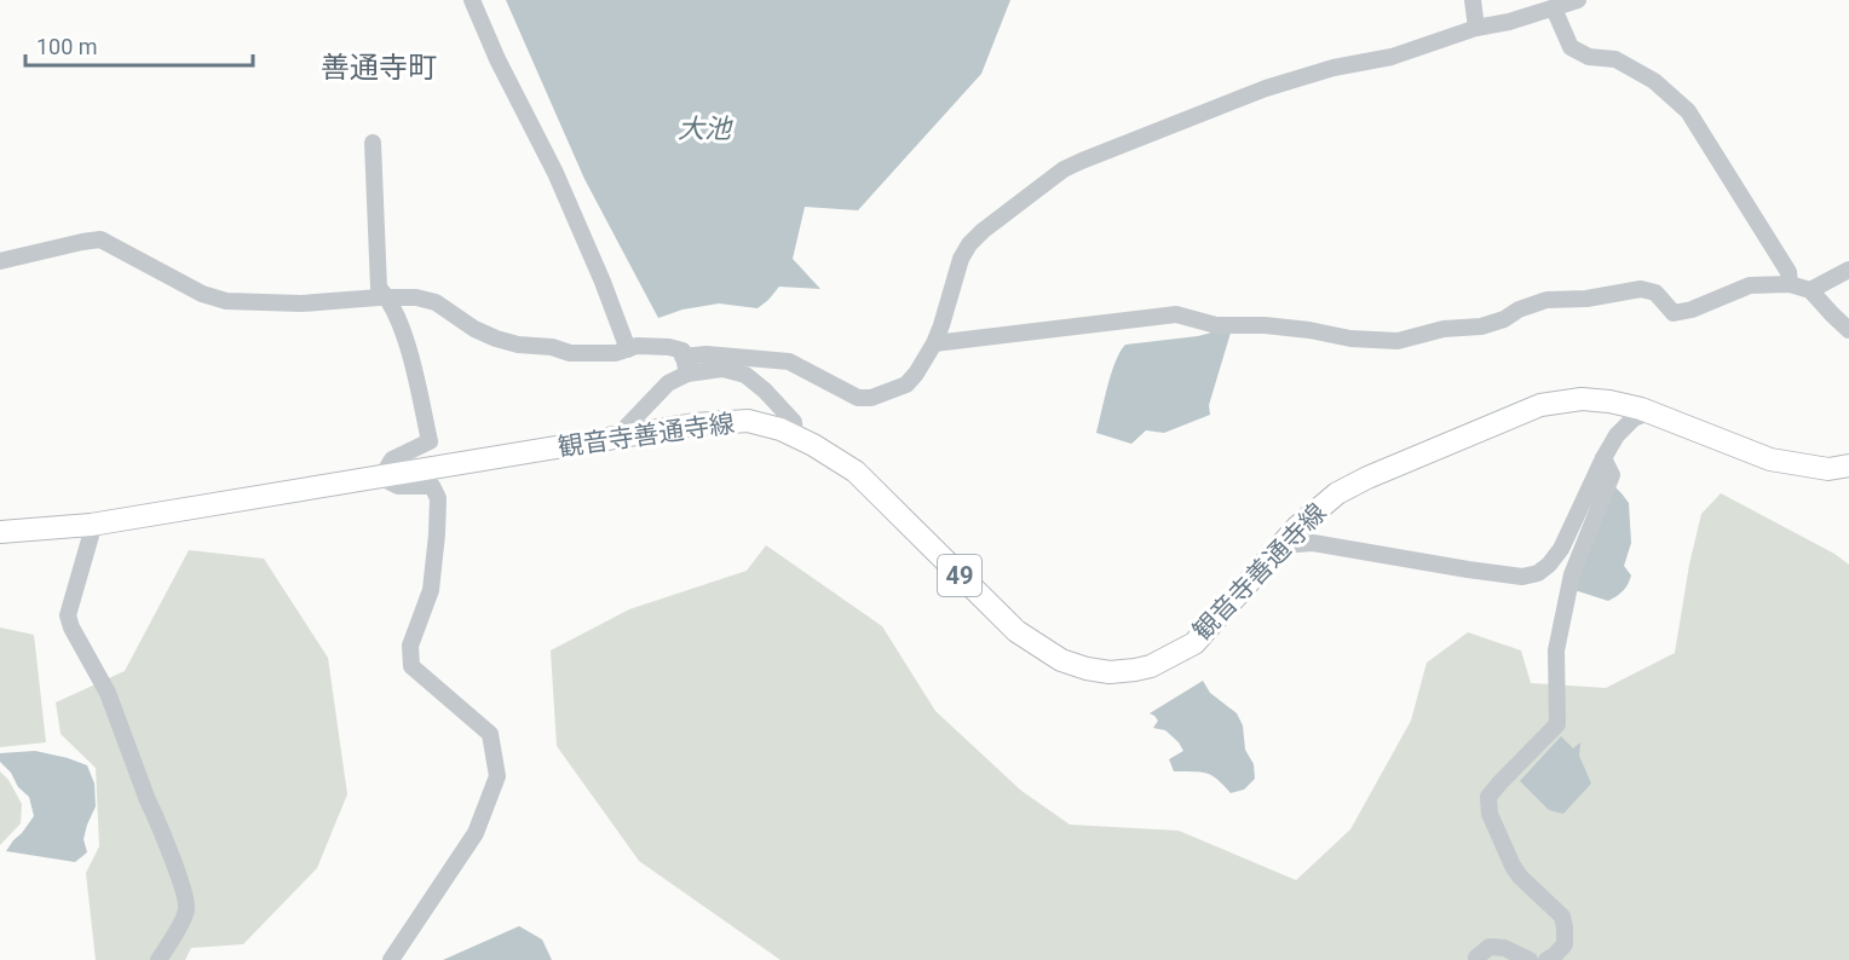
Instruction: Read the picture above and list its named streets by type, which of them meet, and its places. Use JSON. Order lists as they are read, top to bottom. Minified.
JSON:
{"streets":{"main road":["観音寺善通寺線","49"]},"districts":["善通寺町"],"water":["大池"],"scale_bar":"100 m"}
